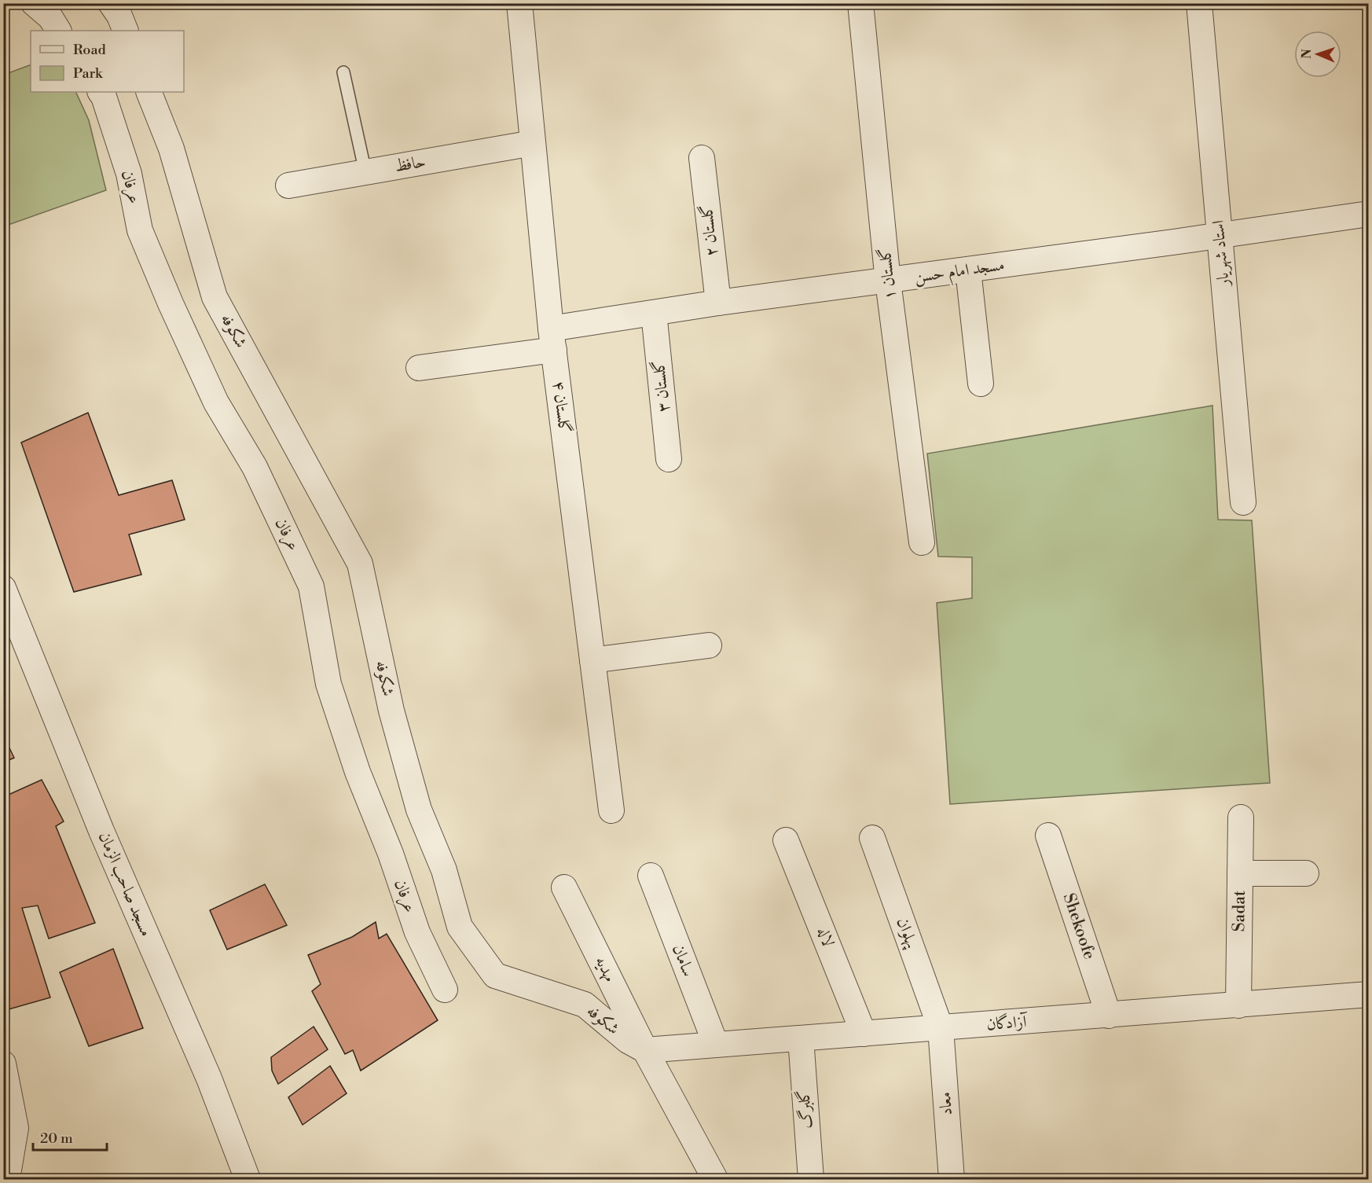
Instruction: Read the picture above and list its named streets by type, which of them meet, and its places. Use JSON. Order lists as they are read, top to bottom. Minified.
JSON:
{"streets":{"street":["حافظ","عرفان","گلستان ۲","استاد شهریار","مسجد امام حسن","گلستان ۱","شکوفه","گلستان ۳","گلستان ۴","مسجد صاحب الزمان","Sadat","Shekoofe","پهلوان","لاله","سامان","مهدیه","آزادگان","معاد","گلبرگ"]},"crossings":[["حافظ","گلستان ۴"],["گلستان ۲","مسجد امام حسن"],["استاد شهریار","مسجد امام حسن"],["مسجد امام حسن","گلستان ۱"],["مسجد امام حسن","گلستان ۳"],["مسجد امام حسن","گلستان ۴"],["شکوفه","مهدیه"],["شکوفه","آزادگان"],["Sadat","آزادگان"],["Shekoofe","آزادگان"],["پهلوان","آزادگان"],["پهلوان","معاد"],["لاله","آزادگان"],["سامان","آزادگان"],["مهدیه","آزادگان"],["آزادگان","معاد"],["آزادگان","گلبرگ"]],"legend":["Road","Park"],"scale_bar":"20 m","north":"left"}
